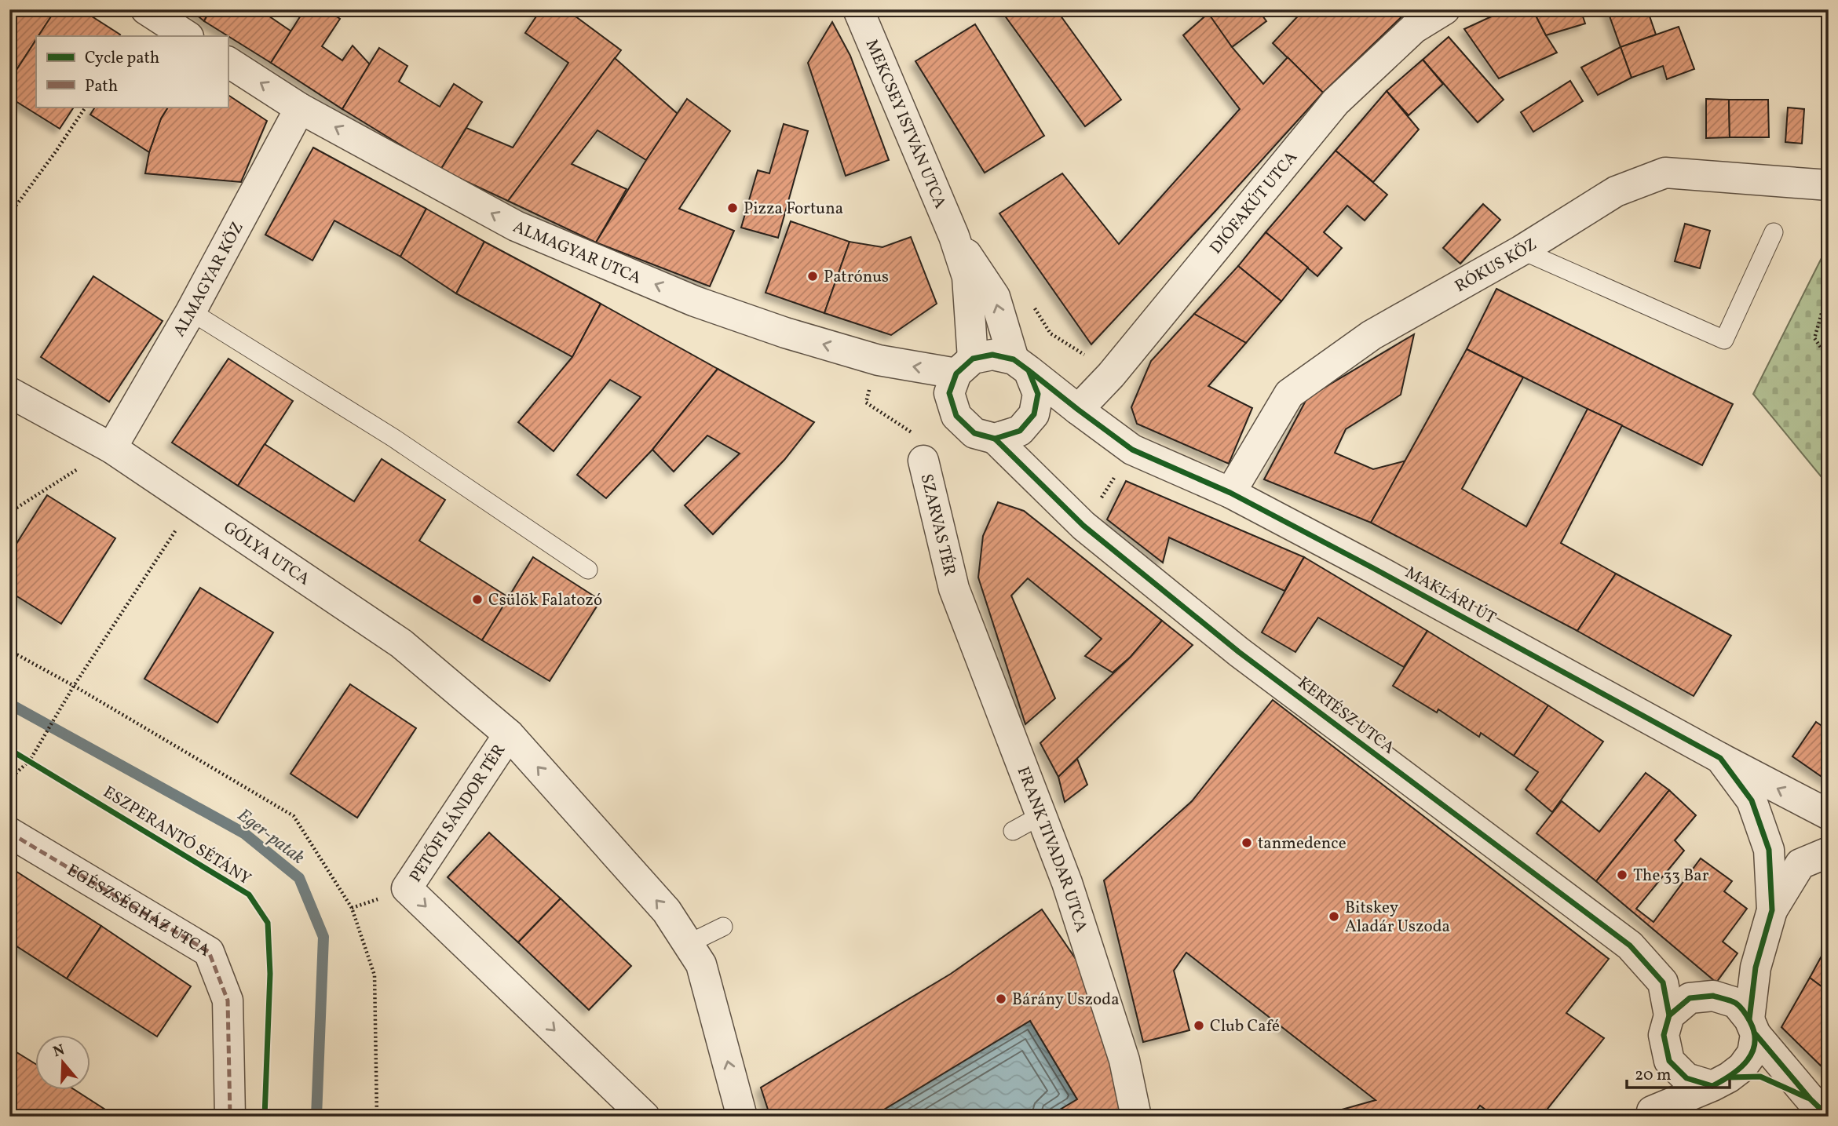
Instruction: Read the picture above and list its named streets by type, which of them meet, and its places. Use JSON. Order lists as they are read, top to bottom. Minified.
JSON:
{"streets":{"street":["MEKCSEY ISTVÁN UTCA","DIÓFAKÚT UTCA","ALMAGYAR UTCA","RÓKUS KÖZ","ALMAGYAR KÖZ","SZARVAS TÉR","GÓLYA UTCA","MAKLÁRI ÚT","KERTÉSZ UTCA","PETŐFI SÁNDOR TÉR","FRANK TIVADAR UTCA","EGÉSZSÉGHÁZ UTCA"],"cycle path":["ESZPERANTÓ SÉTÁNY"]},"crossings":[["MEKCSEY ISTVÁN UTCA","ALMAGYAR UTCA"],["MEKCSEY ISTVÁN UTCA","MAKLÁRI ÚT"],["MEKCSEY ISTVÁN UTCA","KERTÉSZ UTCA"],["DIÓFAKÚT UTCA","MAKLÁRI ÚT"],["ALMAGYAR UTCA","ALMAGYAR KÖZ"],["ALMAGYAR UTCA","MAKLÁRI ÚT"],["ALMAGYAR UTCA","KERTÉSZ UTCA"],["RÓKUS KÖZ","MAKLÁRI ÚT"],["ALMAGYAR KÖZ","GÓLYA UTCA"],["SZARVAS TÉR","FRANK TIVADAR UTCA"],["GÓLYA UTCA","PETŐFI SÁNDOR TÉR"],["MAKLÁRI ÚT","KERTÉSZ UTCA"]],"one_way":["ALMAGYAR UTCA"],"water":["Eger-patak"],"places":["Pizza Fortuna","Patrónus","Csülök Falatozó","tanmedence","The 33 Bar","Bitskey Aladár Uszoda","Bárány Uszoda","Club Café"],"legend":["Cycle path","Path"],"scale_bar":"20 m","north":"top"}
